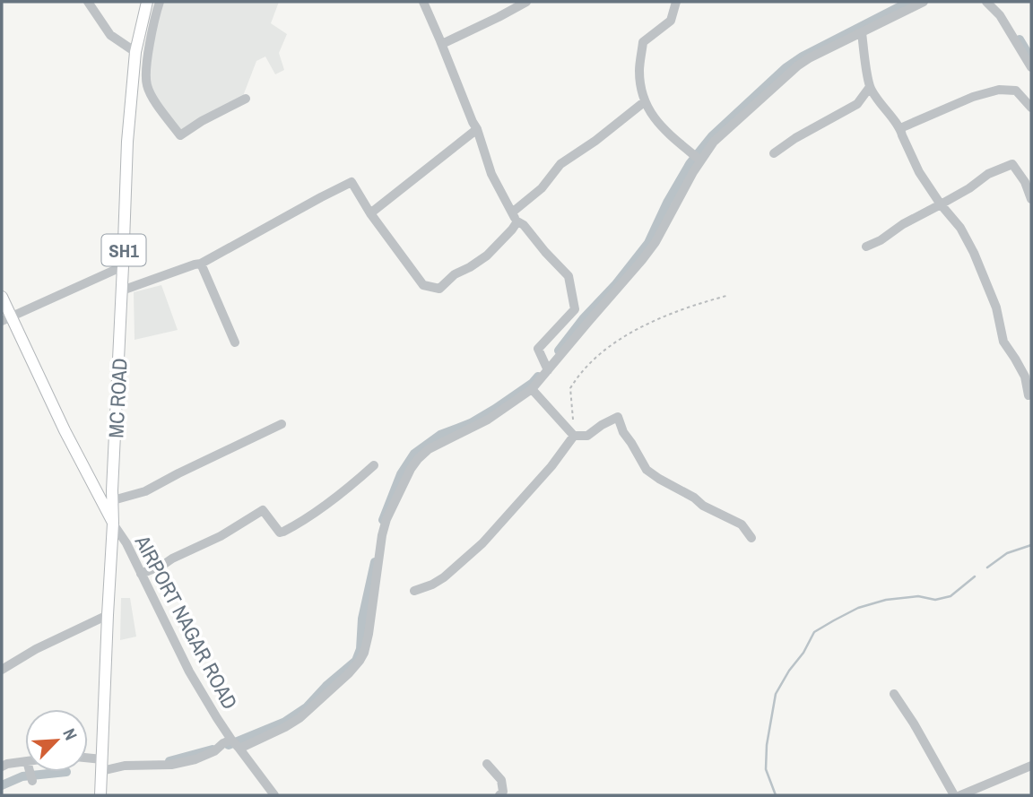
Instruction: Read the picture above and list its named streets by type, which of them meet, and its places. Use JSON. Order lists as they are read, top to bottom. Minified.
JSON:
{"streets":{"main road":["SH1","MC ROAD"],"street":["AIRPORT NAGAR ROAD"]},"crossings":[["MC ROAD","AIRPORT NAGAR ROAD"]],"north":"top right"}
